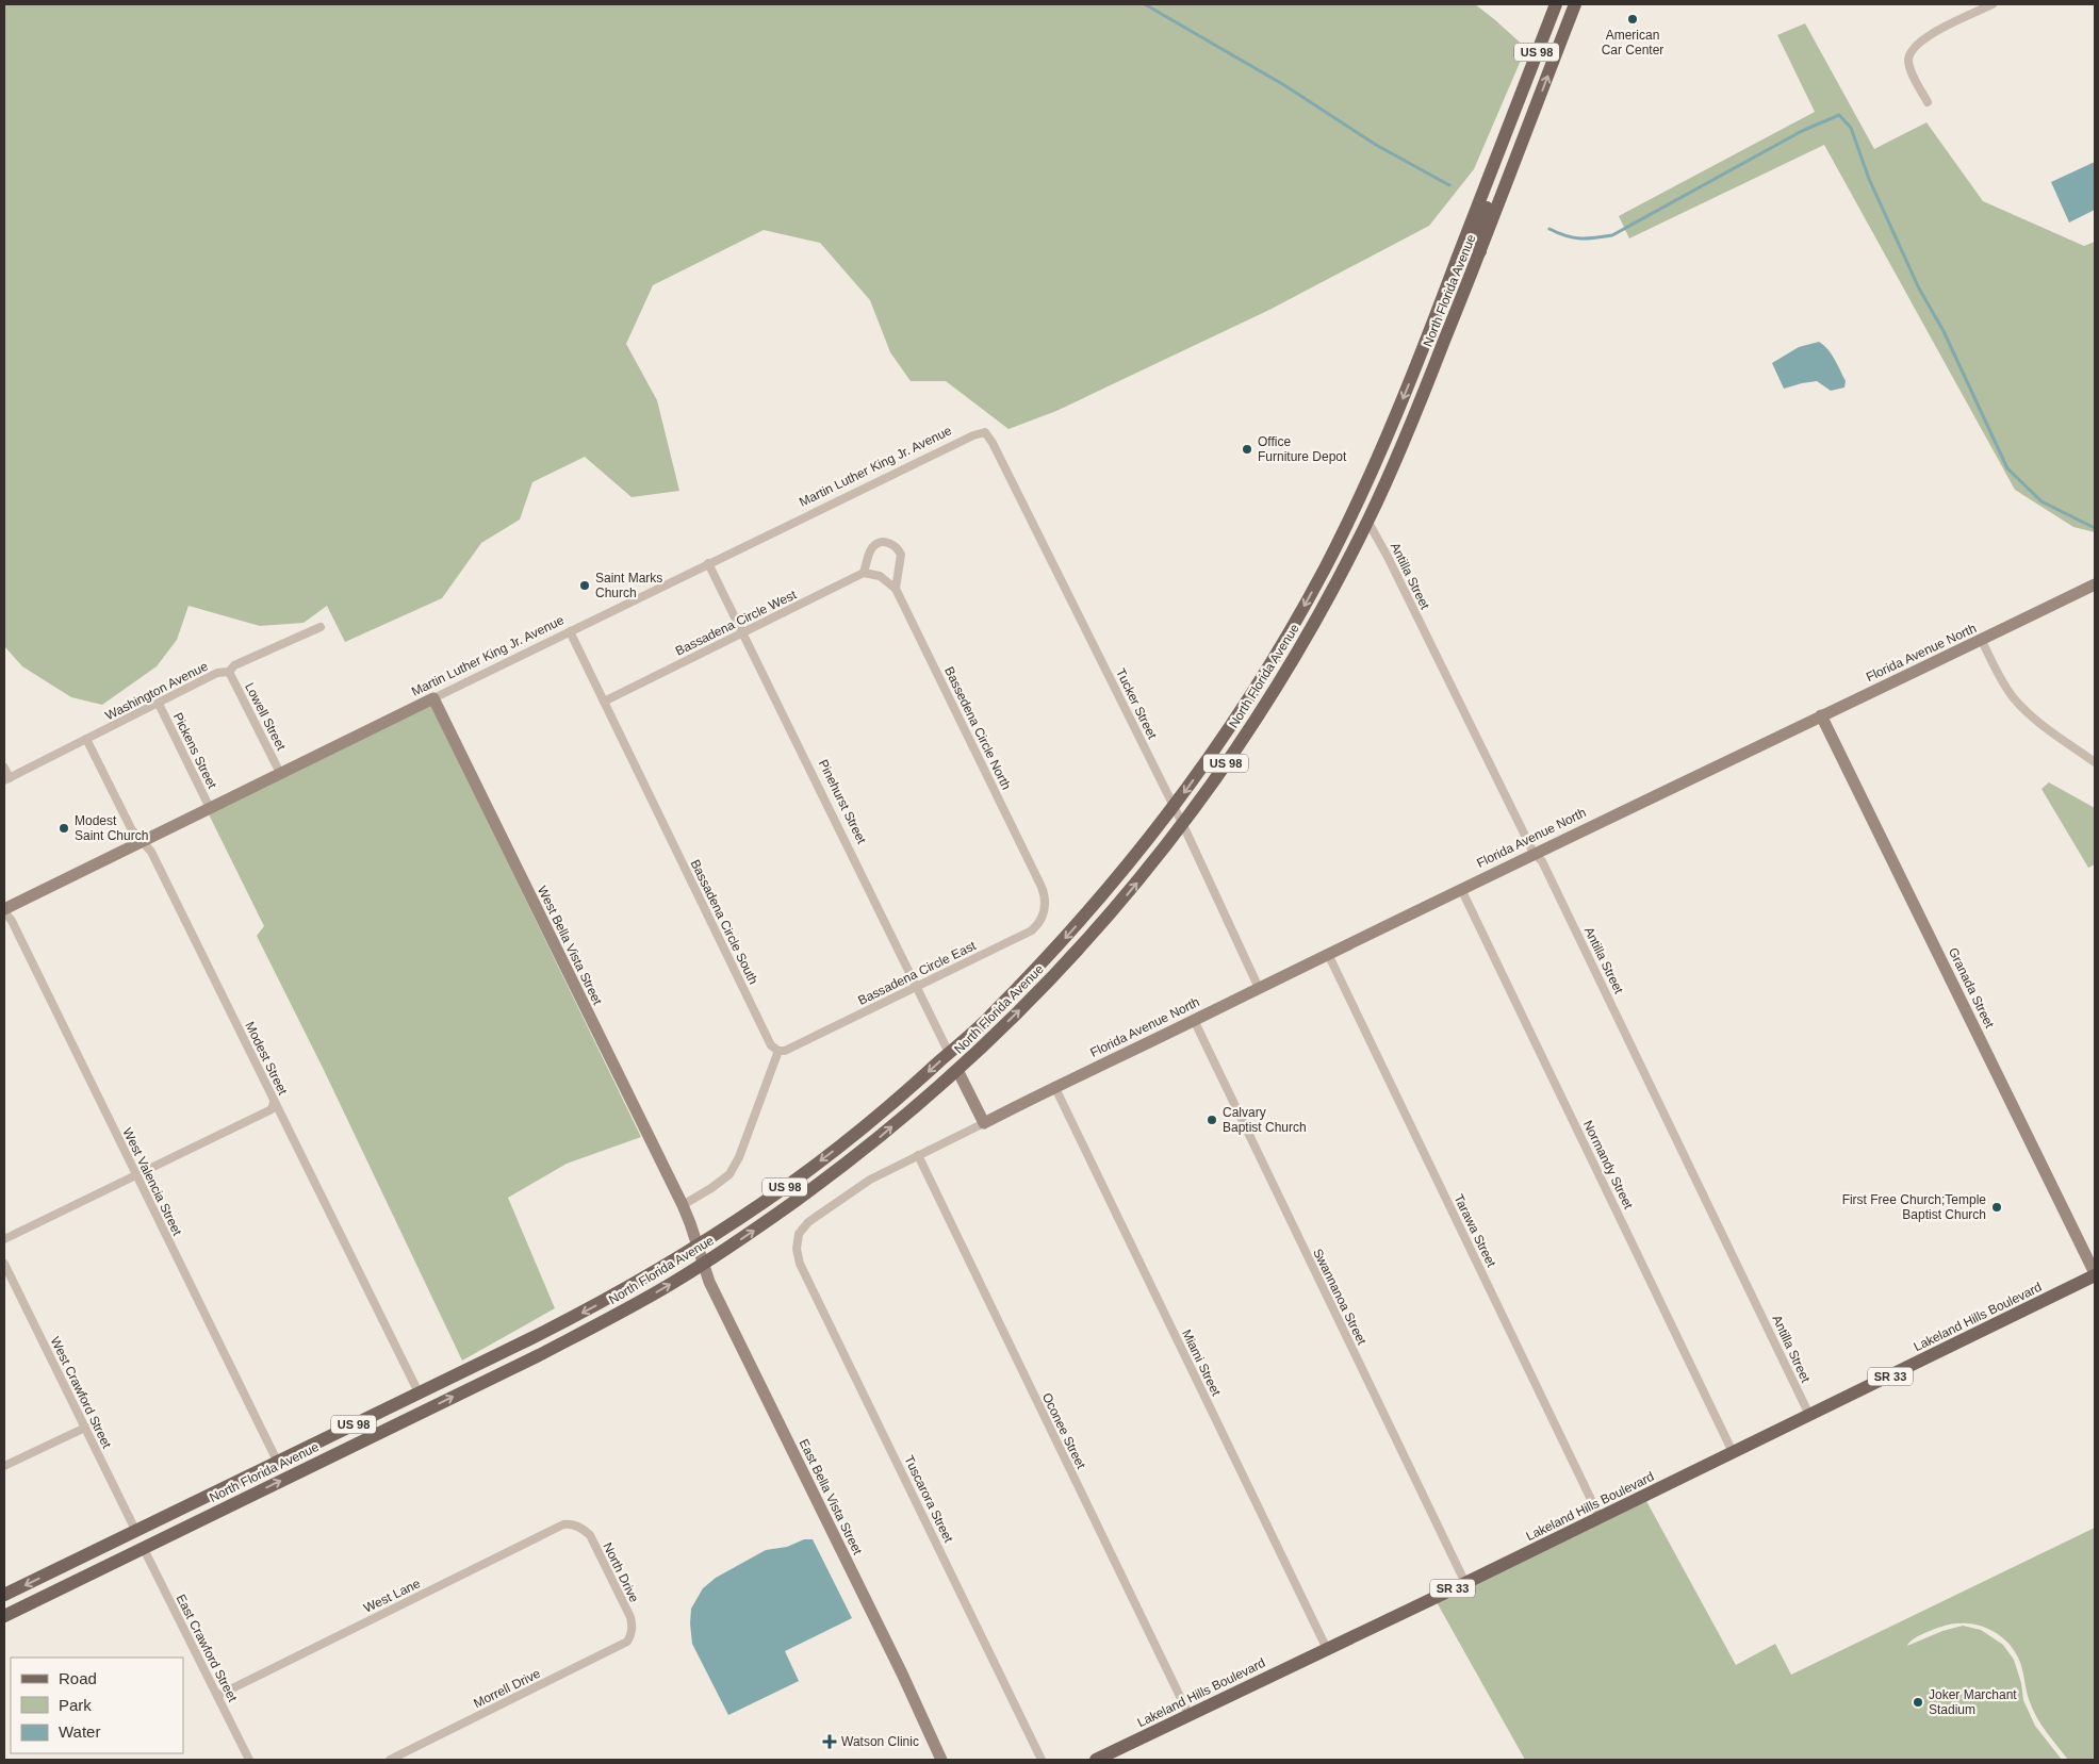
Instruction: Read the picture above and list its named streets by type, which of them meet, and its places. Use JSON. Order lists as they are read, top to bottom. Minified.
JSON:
{"streets":{"main road":["US 98","North Florida Avenue","Lakeland Hills Boulevard","SR 33"],"street":["Martin Luther King Jr. Avenue","Antilla Street","Bassadena Circle West","Florida Avenue North","Washington Avenue","Tucker Street","Lowell Street","Bassedena Circle North","Pickens Street","Pinehurst Street","Bassadena Circle South","West Bella Vista Street","Bassadena Circle East","Granada Street","Modest Street","Normandy Street","West Valencia Street","Tarawa Street","Swannanoa Street","Miami Street","West Crawford Street","Oconee Street","East Bella Vista Street","Tuscarora Street","North Drive","West Lane","East Crawford Street","Morrell Drive"]},"crossings":[["North Florida Avenue","Antilla Street"],["North Florida Avenue","Tucker Street"],["North Florida Avenue","Pinehurst Street"],["North Florida Avenue","West Bella Vista Street"],["North Florida Avenue","Modest Street"],["North Florida Avenue","West Valencia Street"],["North Florida Avenue","West Crawford Street"],["North Florida Avenue","East Bella Vista Street"],["North Florida Avenue","East Crawford Street"],["Martin Luther King Jr. Avenue","Tucker Street"],["Martin Luther King Jr. Avenue","Lowell Street"],["Martin Luther King Jr. Avenue","Pickens Street"],["Martin Luther King Jr. Avenue","Pinehurst Street"],["Martin Luther King Jr. Avenue","Bassadena Circle South"],["Martin Luther King Jr. Avenue","West Bella Vista Street"],["Martin Luther King Jr. Avenue","Modest Street"],["Martin Luther King Jr. Avenue","West Valencia Street"],["Antilla Street","Florida Avenue North"],["Antilla Street","Lakeland Hills Boulevard"],["Bassadena Circle West","Bassedena Circle North"],["Bassadena Circle West","Pinehurst Street"],["Bassadena Circle West","Bassadena Circle South"],["Florida Avenue North","Tucker Street"],["Florida Avenue North","Granada Street"],["Florida Avenue North","Normandy Street"],["Florida Avenue North","Tarawa Street"],["Florida Avenue North","Swannanoa Street"],["Florida Avenue North","Miami Street"],["Washington Avenue","Lowell Street"],["Washington Avenue","Pickens Street"],["Washington Avenue","Modest Street"],["Bassedena Circle North","Bassadena Circle East"],["Pinehurst Street","Bassadena Circle East"],["Bassadena Circle South","Bassadena Circle East"],["West Bella Vista Street","East Bella Vista Street"],["Granada Street","Lakeland Hills Boulevard"],["Normandy Street","Lakeland Hills Boulevard"],["Tarawa Street","Lakeland Hills Boulevard"],["Swannanoa Street","Lakeland Hills Boulevard"],["Lakeland Hills Boulevard","Miami Street"],["Lakeland Hills Boulevard","Oconee Street"],["Oconee Street","Tuscarora Street"],["North Drive","West Lane"],["North Drive","Morrell Drive"],["West Lane","East Crawford Street"]],"places":{"other":["American Car Center","Office Furniture Depot","Saint Marks Church","Modest Saint Church","Calvary Baptist Church","First Free Church;Temple Baptist Church","Joker Marchant Stadium"],"health":["Watson Clinic"]},"legend":["Road","Park","Water"]}
